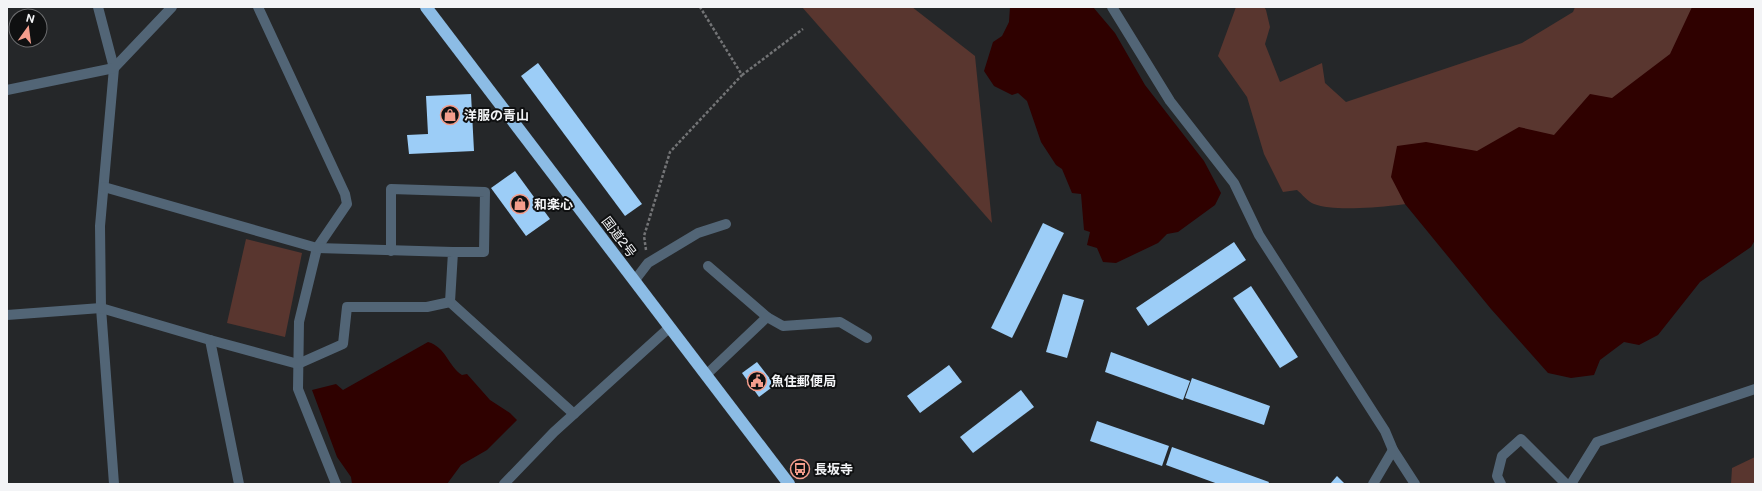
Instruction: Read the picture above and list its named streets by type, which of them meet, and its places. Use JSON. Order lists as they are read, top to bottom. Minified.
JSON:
{"streets":{"highway":["国道2号"]},"places":{"shop":["洋服の青山","和楽心"],"public building":["魚住郵便局"],"bus stop":["長坂寺"]},"north":"top"}
